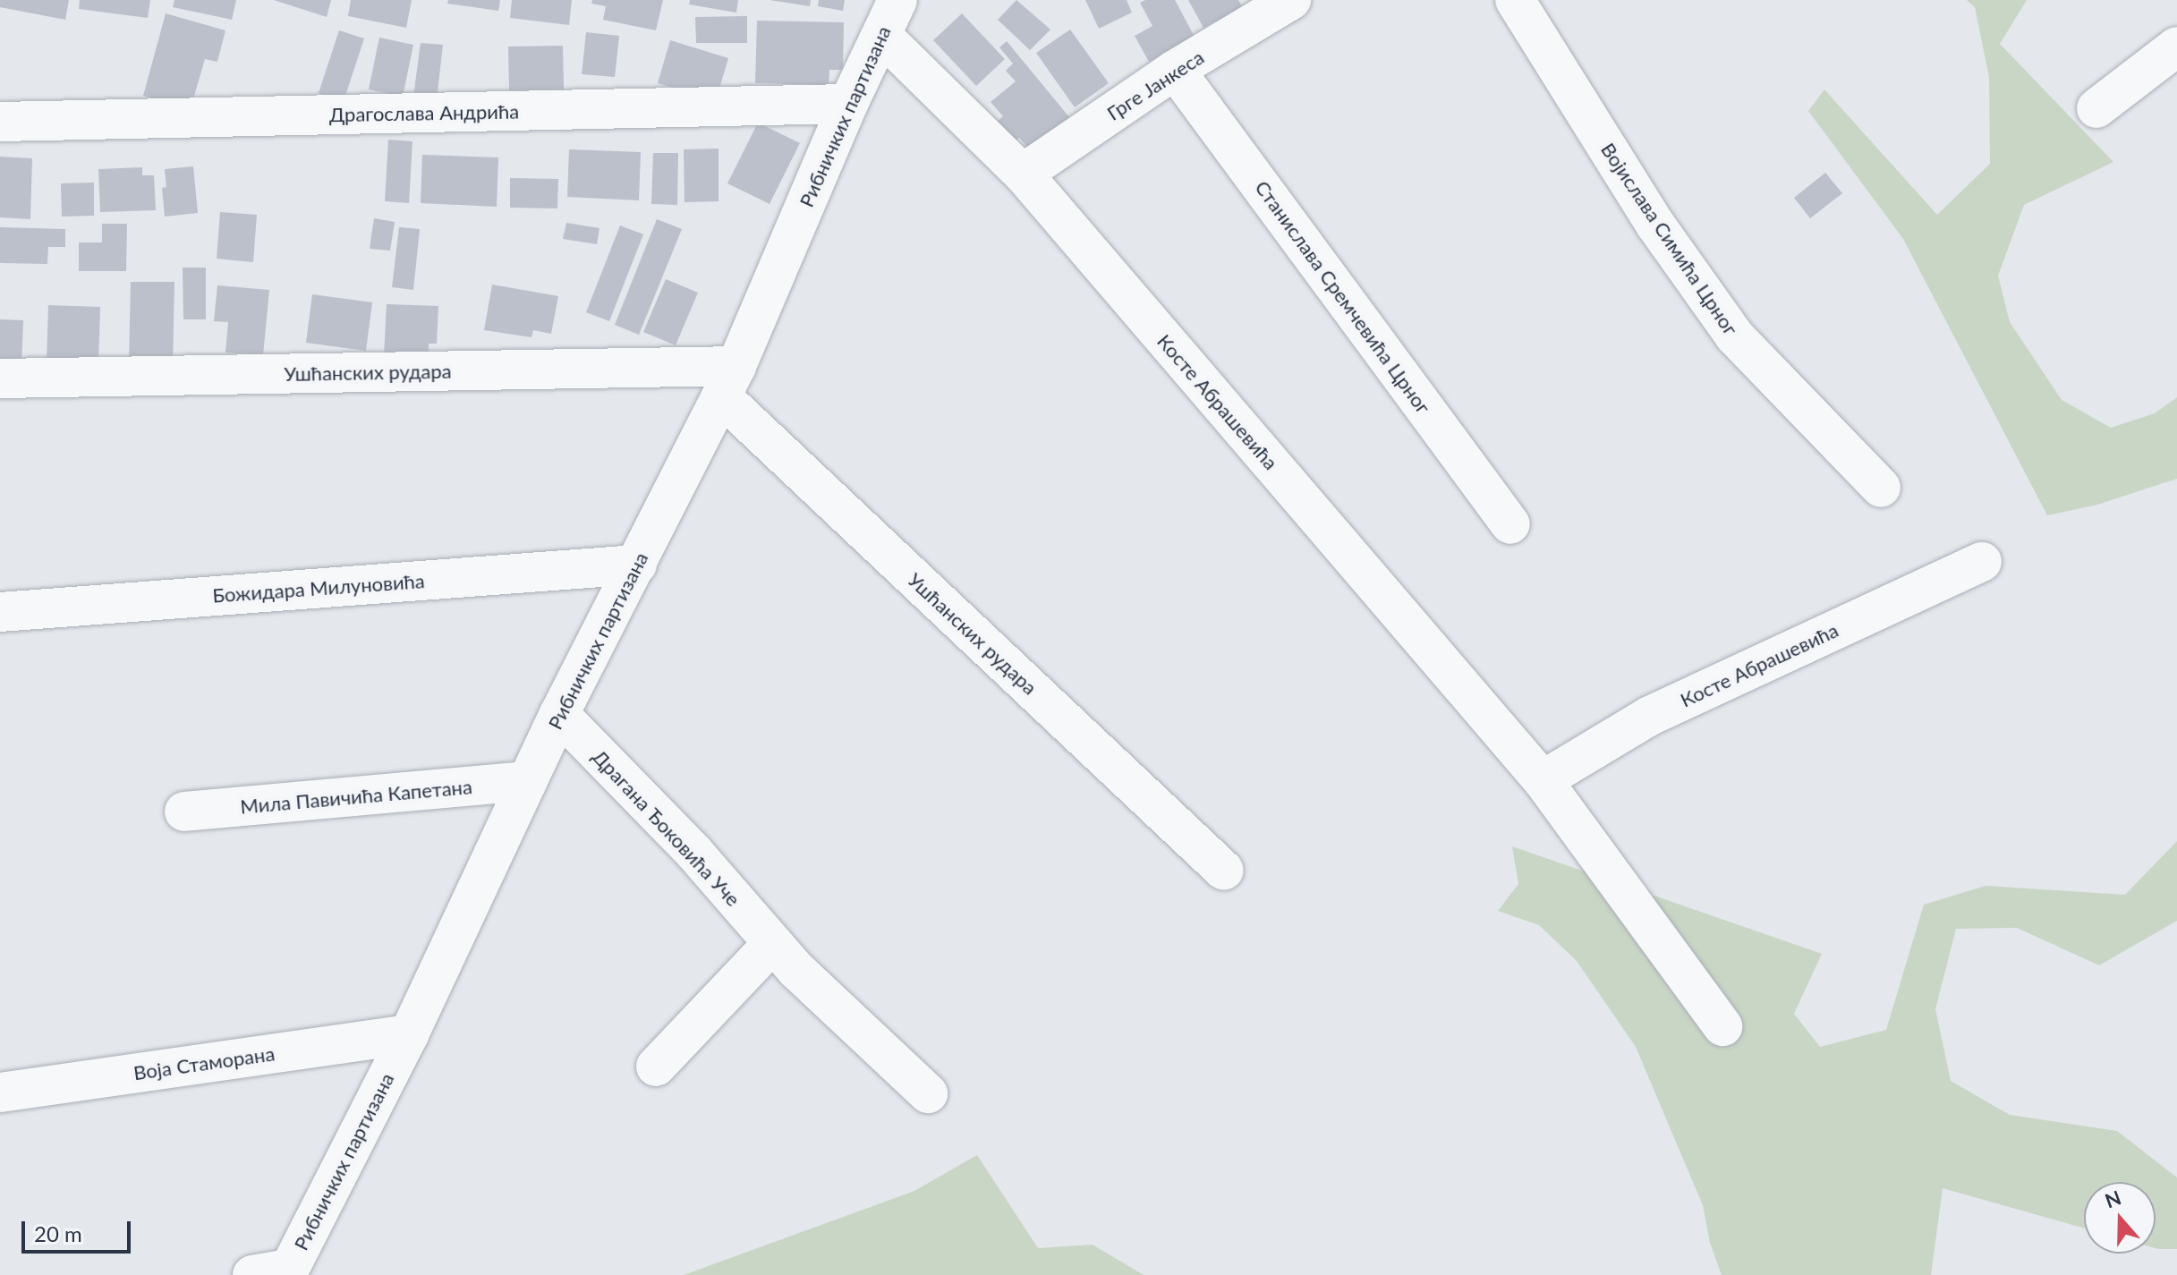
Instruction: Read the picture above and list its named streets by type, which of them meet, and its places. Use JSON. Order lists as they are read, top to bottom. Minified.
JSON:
{"streets":{"street":["Грге Јанкеса","Драгослава Андрића","Рибничких партизана","Војислава Симића Црног","Станислава Сремчевића Црног","Ушћанских рудара","Косте Абрашевића","Божидара Милуновића","Мила Павичића Капетана","Драгана Ђоковића Уче","Воја Стаморана"]},"crossings":[["Грге Јанкеса","Станислава Сремчевића Црног"],["Грге Јанкеса","Косте Абрашевића"],["Драгослава Андрића","Рибничких партизана"],["Рибничких партизана","Ушћанских рудара"],["Рибничких партизана","Косте Абрашевића"],["Рибничких партизана","Божидара Милуновића"],["Рибничких партизана","Мила Павичића Капетана"],["Рибничких партизана","Драгана Ђоковића Уче"],["Рибничких партизана","Воја Стаморана"]],"scale_bar":"20 m","north":"top"}
